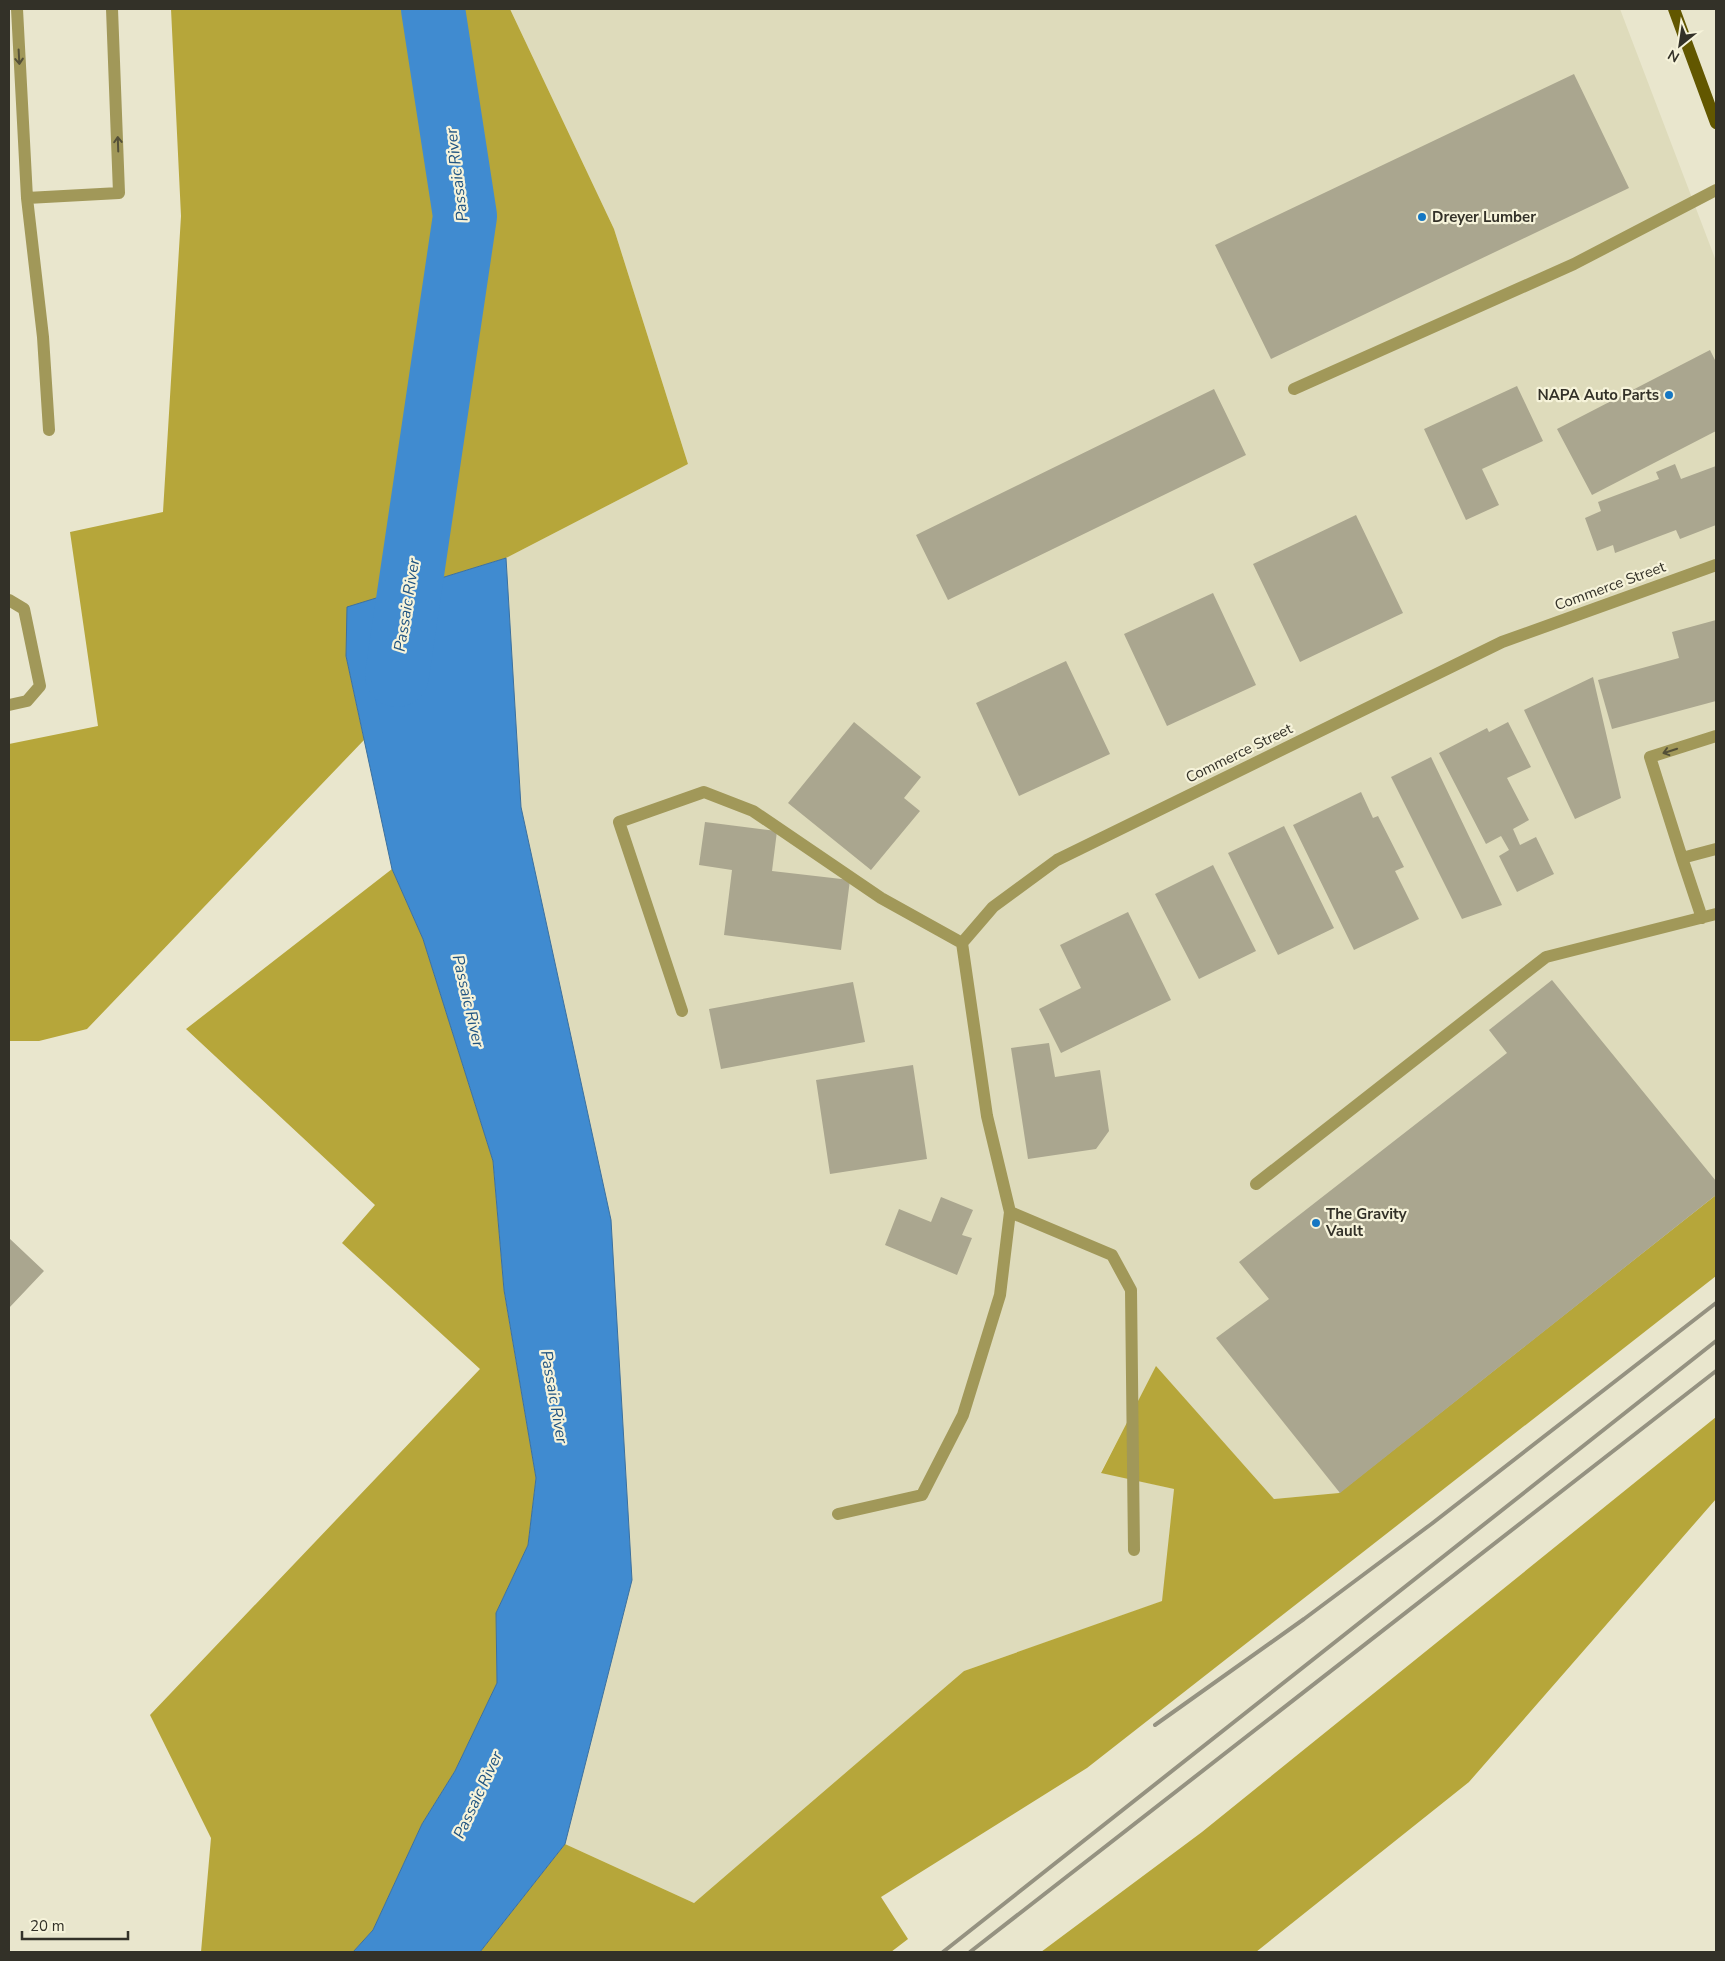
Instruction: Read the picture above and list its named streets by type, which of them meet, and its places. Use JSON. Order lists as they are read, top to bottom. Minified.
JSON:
{"streets":{"street":["Commerce Street"]},"water":["Passaic River"],"places":["Dreyer Lumber","NAPA Auto Parts","The Gravity Vault"],"scale_bar":"20 m","north":"bottom left"}
